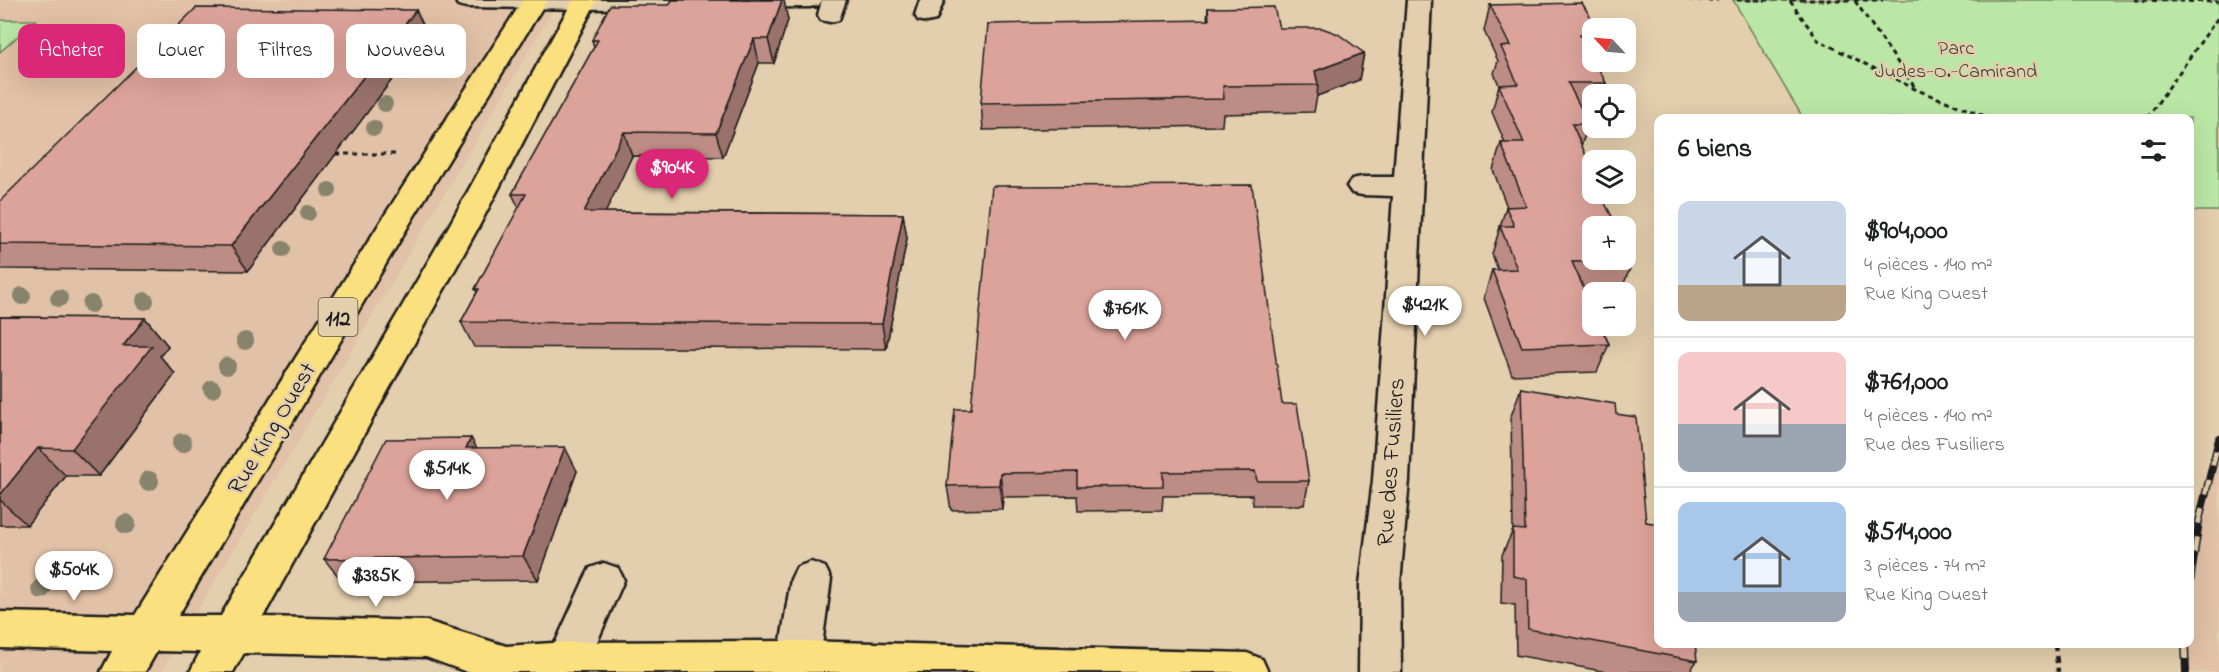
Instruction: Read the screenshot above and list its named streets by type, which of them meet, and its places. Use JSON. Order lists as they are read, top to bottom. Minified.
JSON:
{"streets":{"main road":["112","Rue King Ouest"],"street":["Rue des Fusiliers"]},"parks":["Parc Judes-O.-Camirand"],"north":"top left","page":{"map_buttons":["+","−"],"chip":["Acheter","Louer","Filtres","Nouveau"],"heading":"6 biens","price":["$904K","$421K","$761K","$514K","$504K","$385K"],"list":[{"name":"$904,000","note":"4 pièces · 140 m² · Rue King Ouest"},{"name":"$761,000","note":"4 pièces · 140 m² · Rue des Fusiliers"},{"name":"$514,000","note":"3 pièces · 74 m² · Rue King Ouest"}]}}
